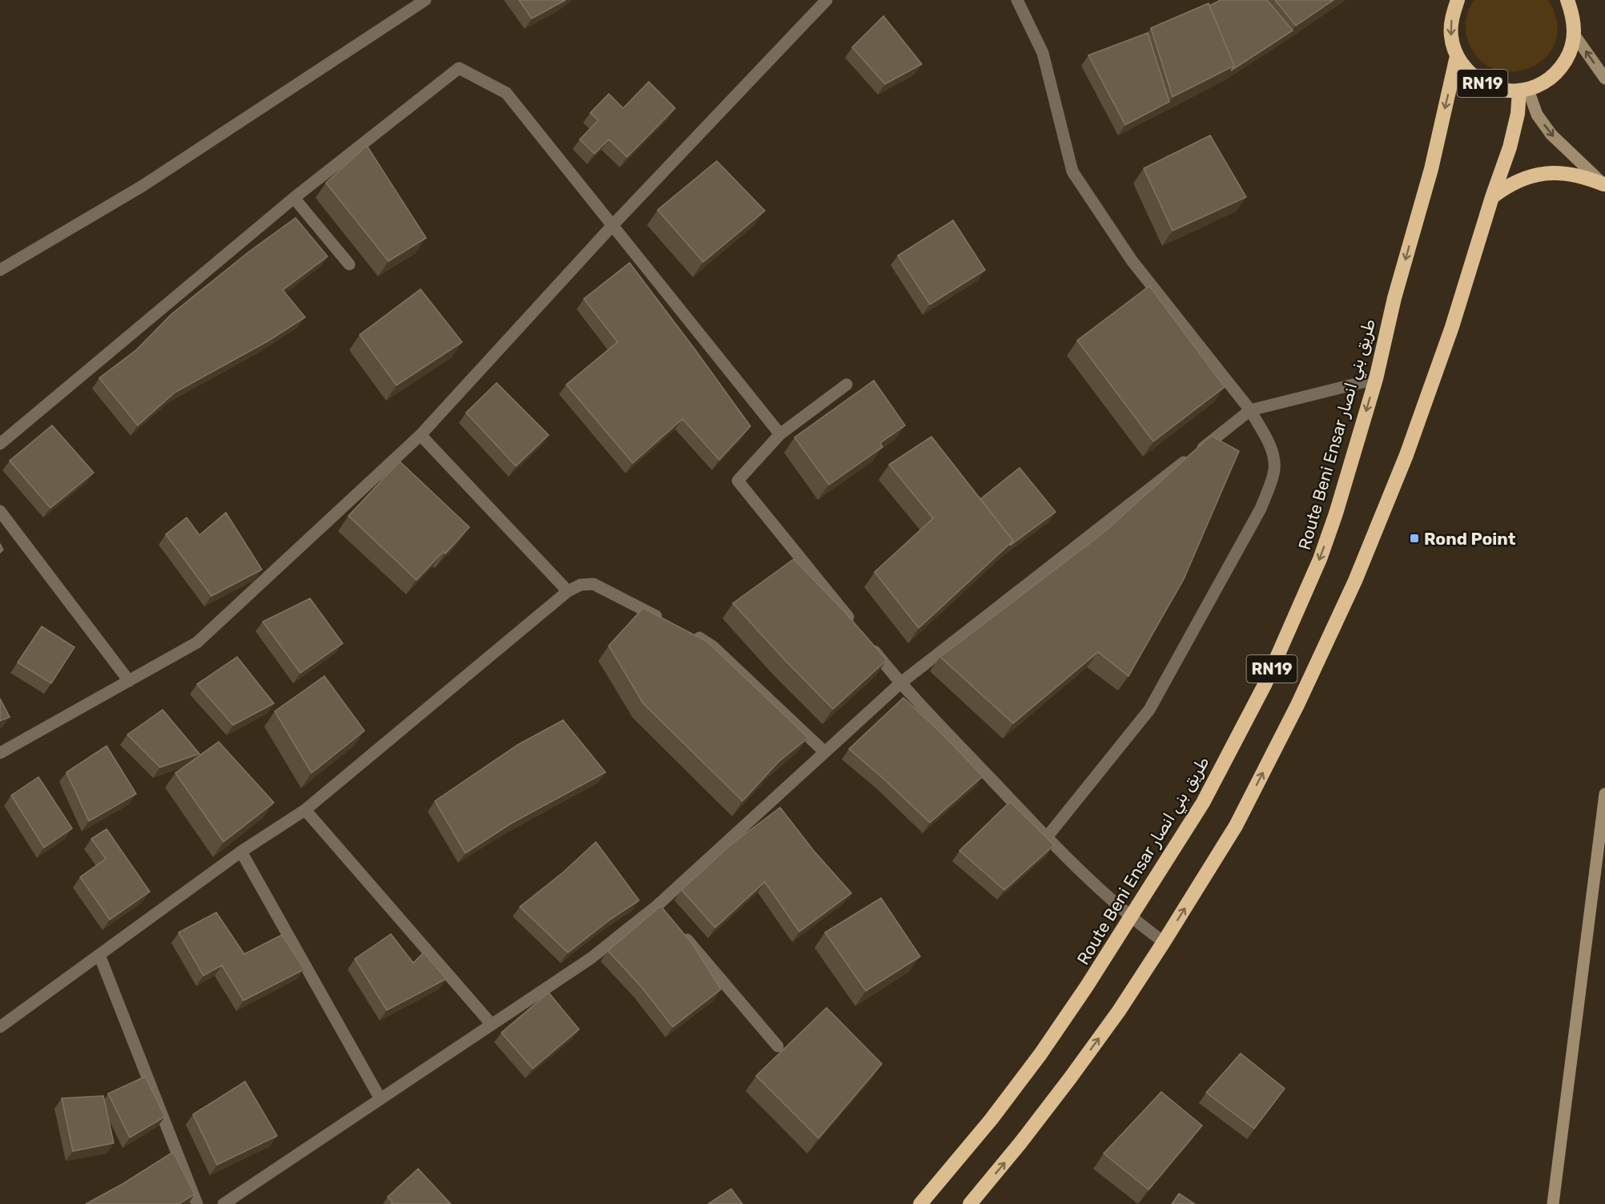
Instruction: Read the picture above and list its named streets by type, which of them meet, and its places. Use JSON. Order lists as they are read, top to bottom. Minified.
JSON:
{"streets":{"highway":["RN19","Route Beni Ensar طريق بني انصار"]},"crossings":[["RN19","Route Beni Ensar طريق بني انصار"]],"places":{"transit":["Rond Point"]}}
